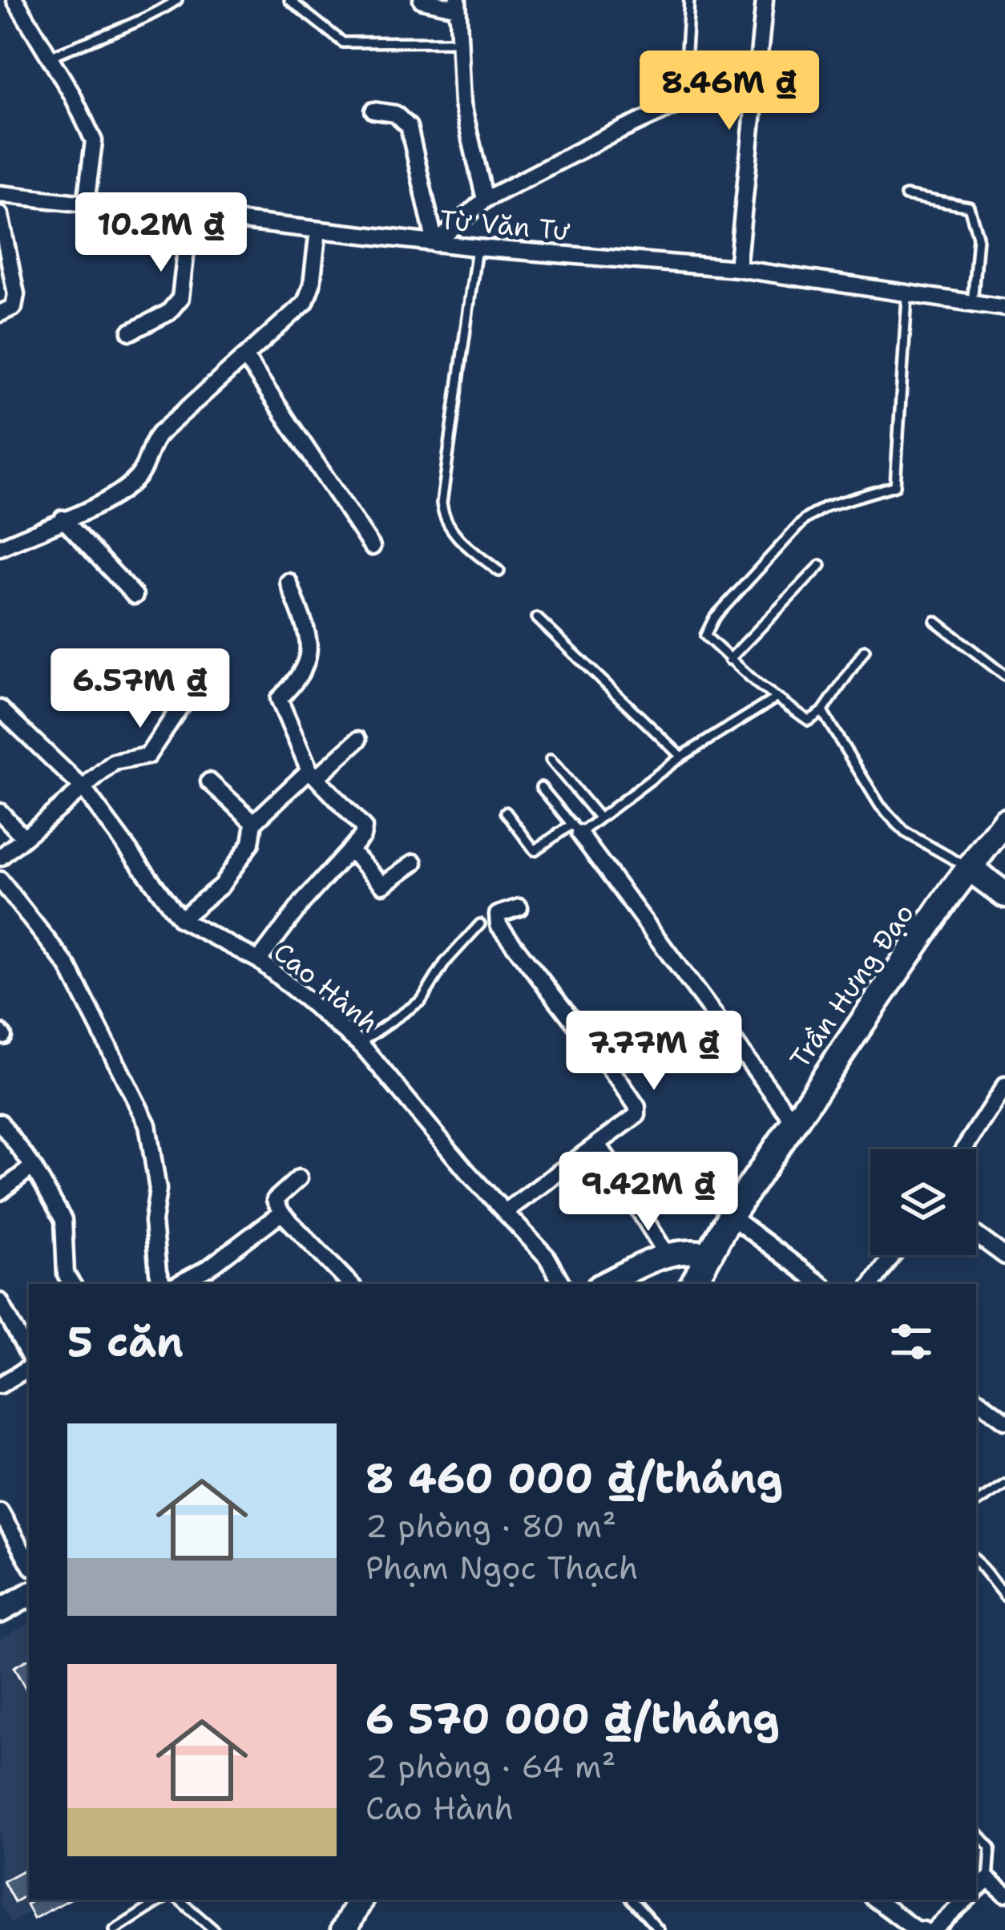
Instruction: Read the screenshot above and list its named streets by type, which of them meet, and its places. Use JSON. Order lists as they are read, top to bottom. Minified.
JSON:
{"streets":{"main road":["Trần Hưng Đạo"],"street":["Từ Văn Tư","Cao Hành"]},"page":{"price":["8.46M ₫","10.2M ₫","6.57M ₫","7.77M ₫","9.42M ₫"],"heading":"5 căn","list":[{"name":"8 460 000 ₫/tháng","note":"2 phòng · 80 m² · Phạm Ngọc Thạch"},{"name":"6 570 000 ₫/tháng","note":"2 phòng · 64 m² · Cao Hành"}]}}
